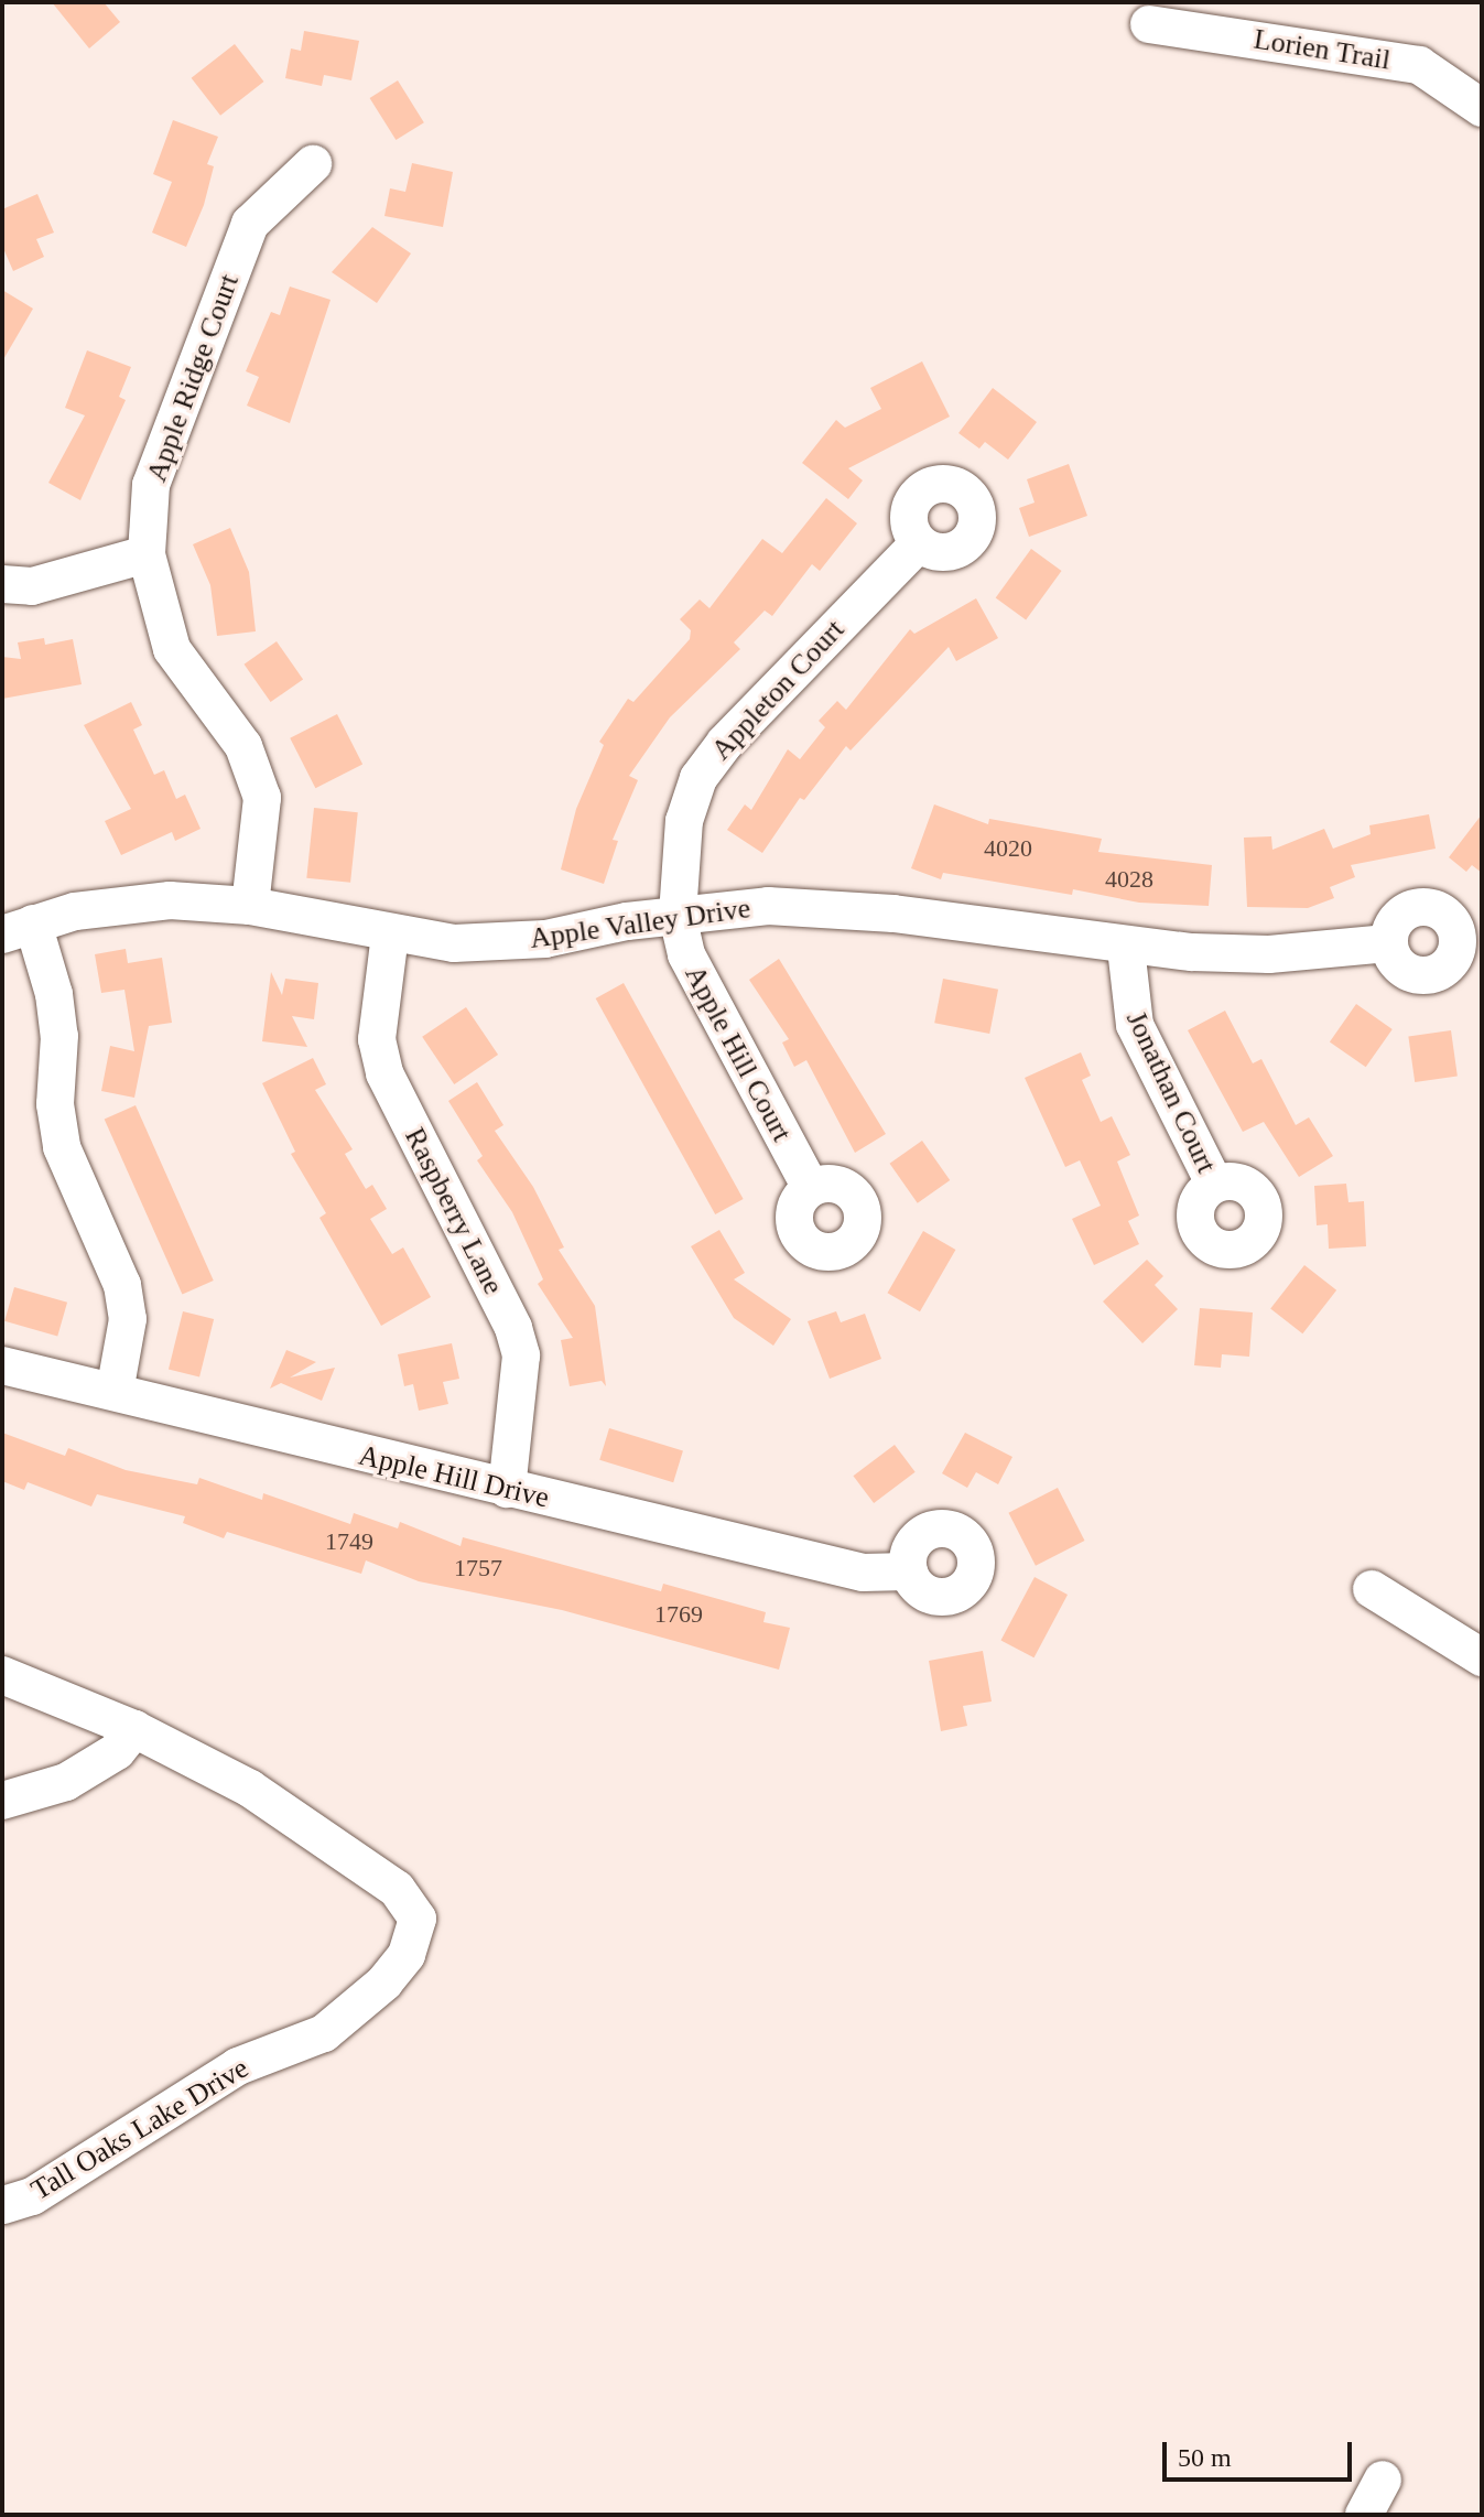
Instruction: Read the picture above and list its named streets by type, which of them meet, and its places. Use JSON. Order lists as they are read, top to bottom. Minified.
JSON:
{"streets":{"street":["Lorien Trail","Apple Ridge Court","Appleton Court","Apple Valley Drive","Apple Hill Court","Jonathan Court","Raspberry Lane","Apple Hill Drive","Tall Oaks Lake Drive"]},"crossings":[["Apple Ridge Court","Apple Valley Drive"],["Appleton Court","Apple Valley Drive"],["Appleton Court","Apple Hill Court"],["Apple Valley Drive","Apple Hill Court"],["Apple Valley Drive","Jonathan Court"],["Apple Valley Drive","Raspberry Lane"],["Raspberry Lane","Apple Hill Drive"]],"house_numbers":["4020","4028","1749","1757","1769"],"scale_bar":"50 m"}
